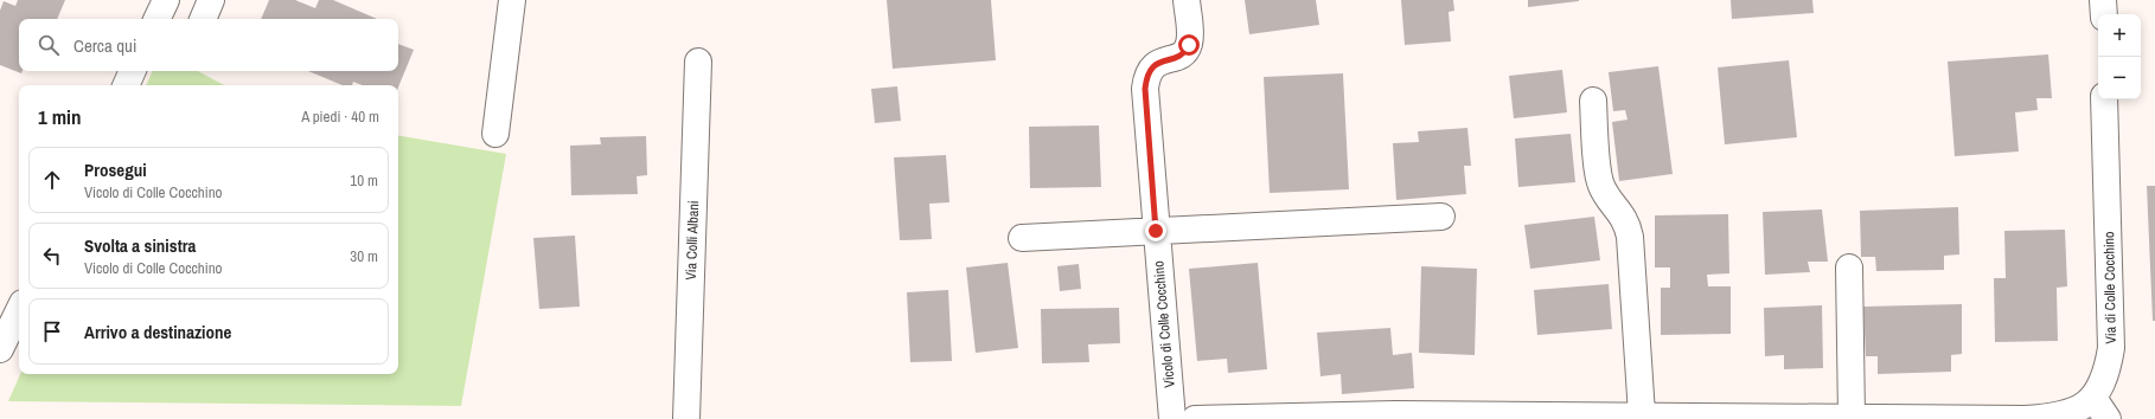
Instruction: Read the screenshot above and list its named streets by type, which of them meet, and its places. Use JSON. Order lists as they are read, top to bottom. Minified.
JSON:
{"streets":{"street":["Via Colli Albani","Via di Colle Cocchino","Vicolo di Colle Cocchino"]},"page":{"map_buttons":["+","−"],"search":"Cerca qui","heading":["1 min","A piedi · 40 m"],"list":[["Prosegui","Vicolo di Colle Cocchino","10 m"],["Svolta a sinistra","Vicolo di Colle Cocchino","30 m"],"Arrivo a destinazione"]}}
